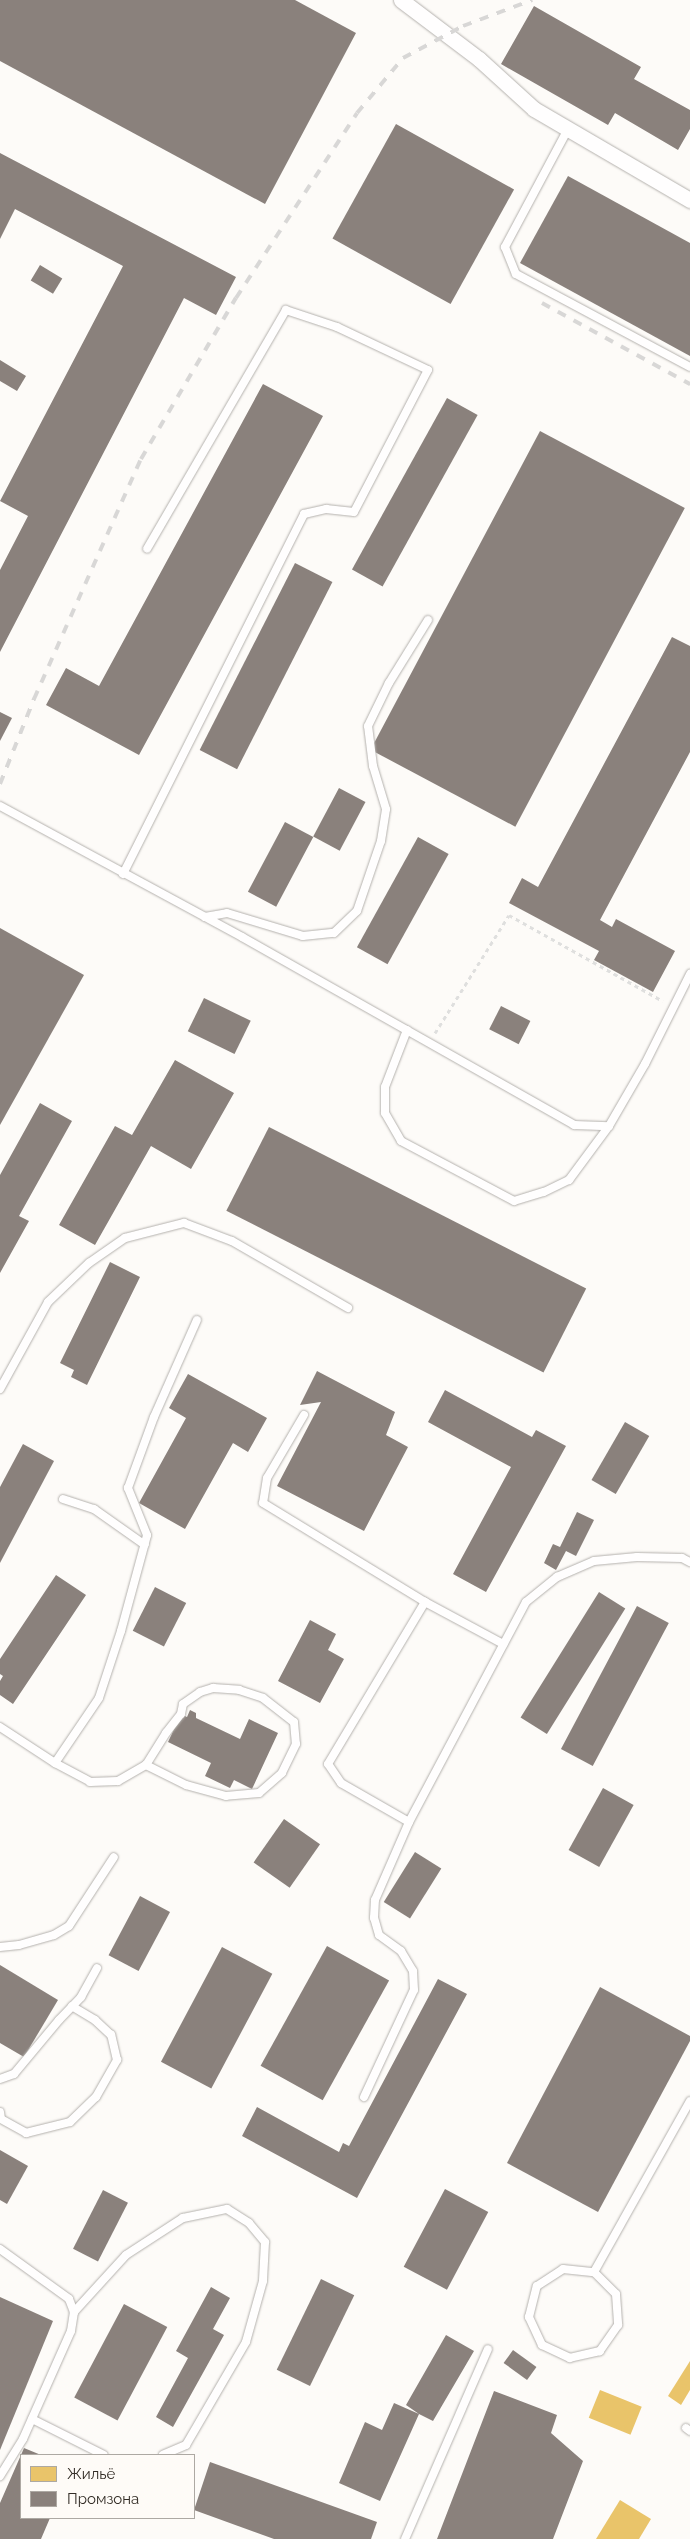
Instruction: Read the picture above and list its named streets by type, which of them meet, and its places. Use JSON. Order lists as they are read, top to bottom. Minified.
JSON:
{"legend":["Жильё","Промзона"]}
